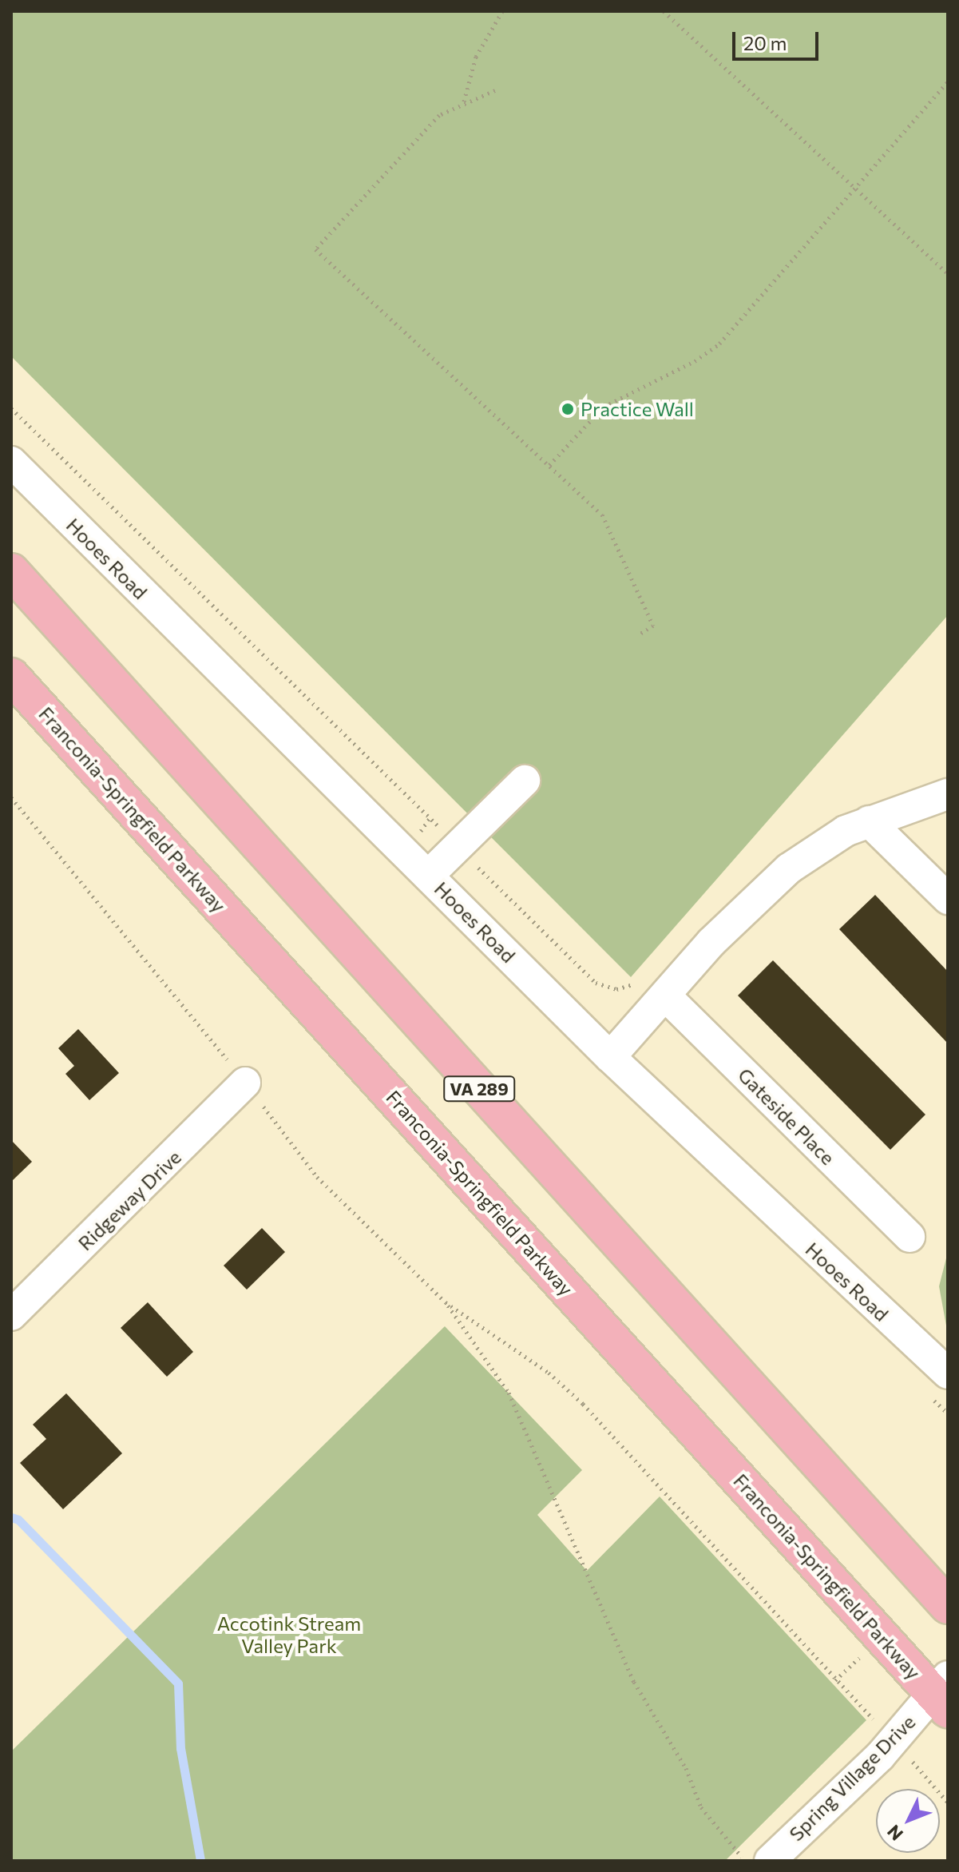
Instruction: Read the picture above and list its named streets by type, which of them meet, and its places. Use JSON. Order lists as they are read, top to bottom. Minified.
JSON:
{"streets":{"main road":["Franconia-Springfield Parkway","VA 289"],"street":["Hooes Road","Gateside Place","Ridgeway Drive","Spring Village Drive"]},"crossings":[["Franconia-Springfield Parkway","Spring Village Drive"]],"parks":["Accotink Stream Valley Park"],"places":["Practice Wall"],"scale_bar":"20 m","north":"bottom left"}
